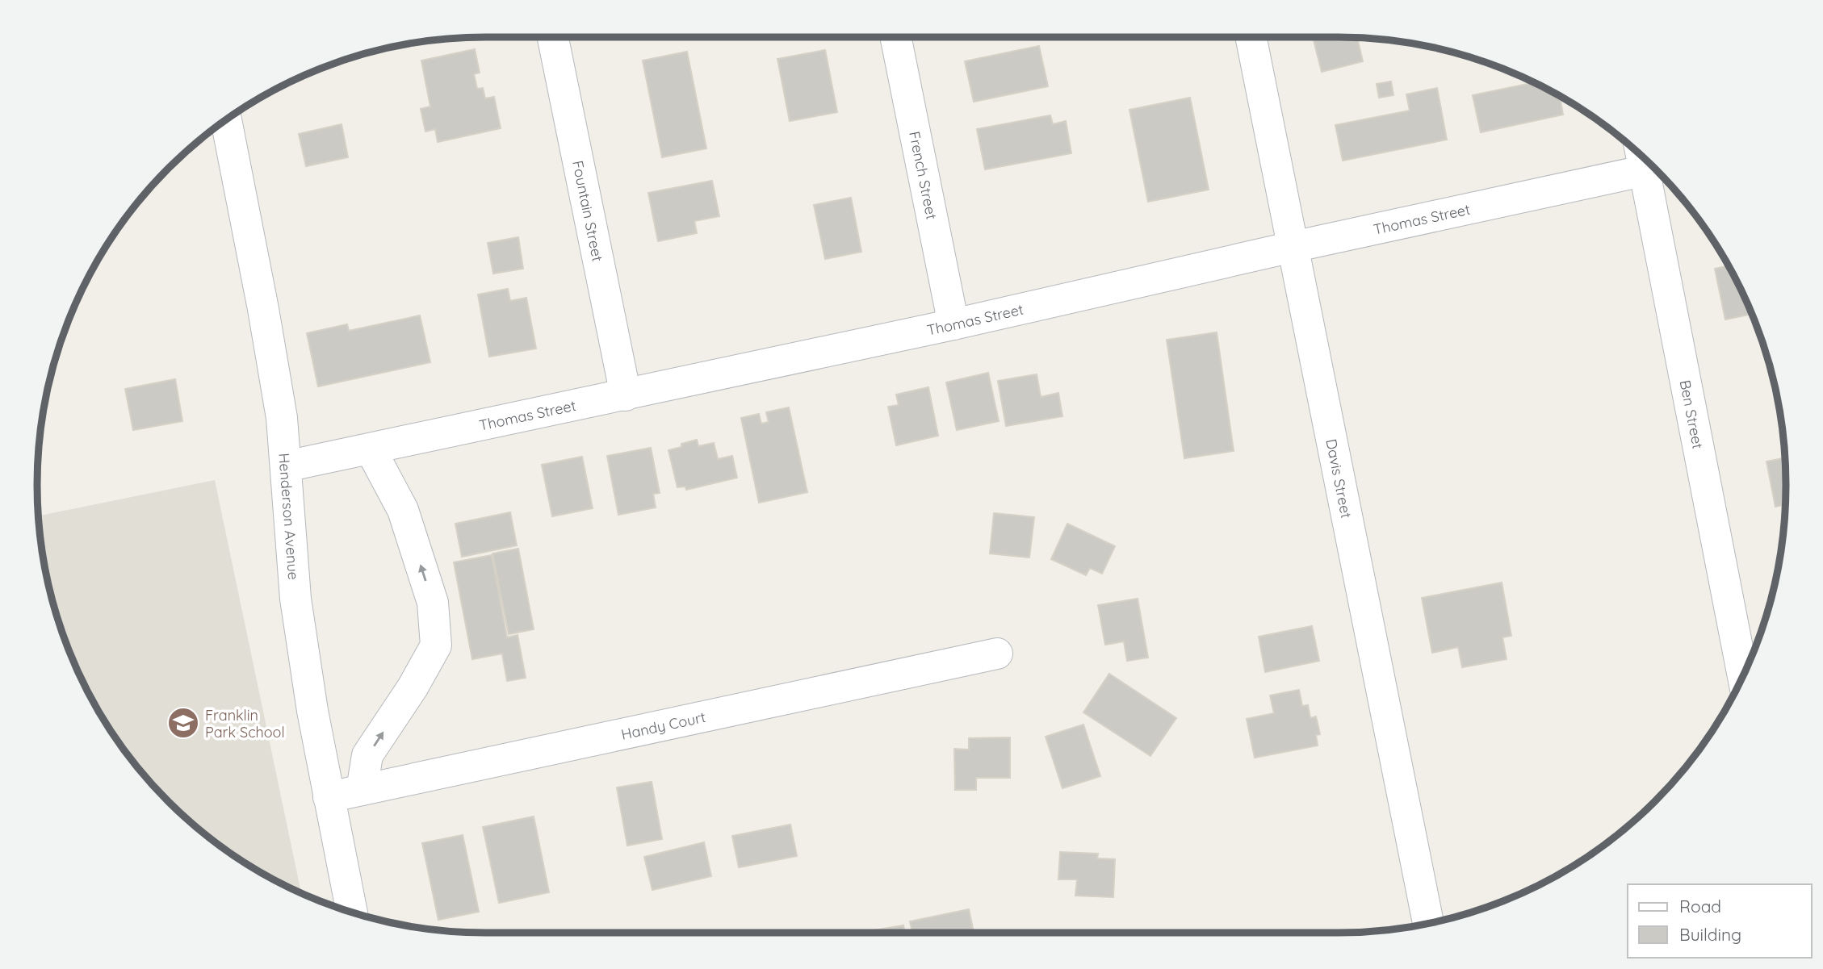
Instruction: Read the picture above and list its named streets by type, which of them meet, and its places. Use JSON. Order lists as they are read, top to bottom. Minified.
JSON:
{"streets":{"street":["French Street","Fountain Street","Thomas Street","Ben Street","Davis Street","Henderson Avenue","Handy Court"]},"crossings":[["French Street","Thomas Street"],["Fountain Street","Thomas Street"],["Thomas Street","Ben Street"],["Thomas Street","Davis Street"],["Thomas Street","Henderson Avenue"],["Henderson Avenue","Handy Court"]],"places":{"school or university":["Franklin Park School"]},"legend":["Road","Building"]}
